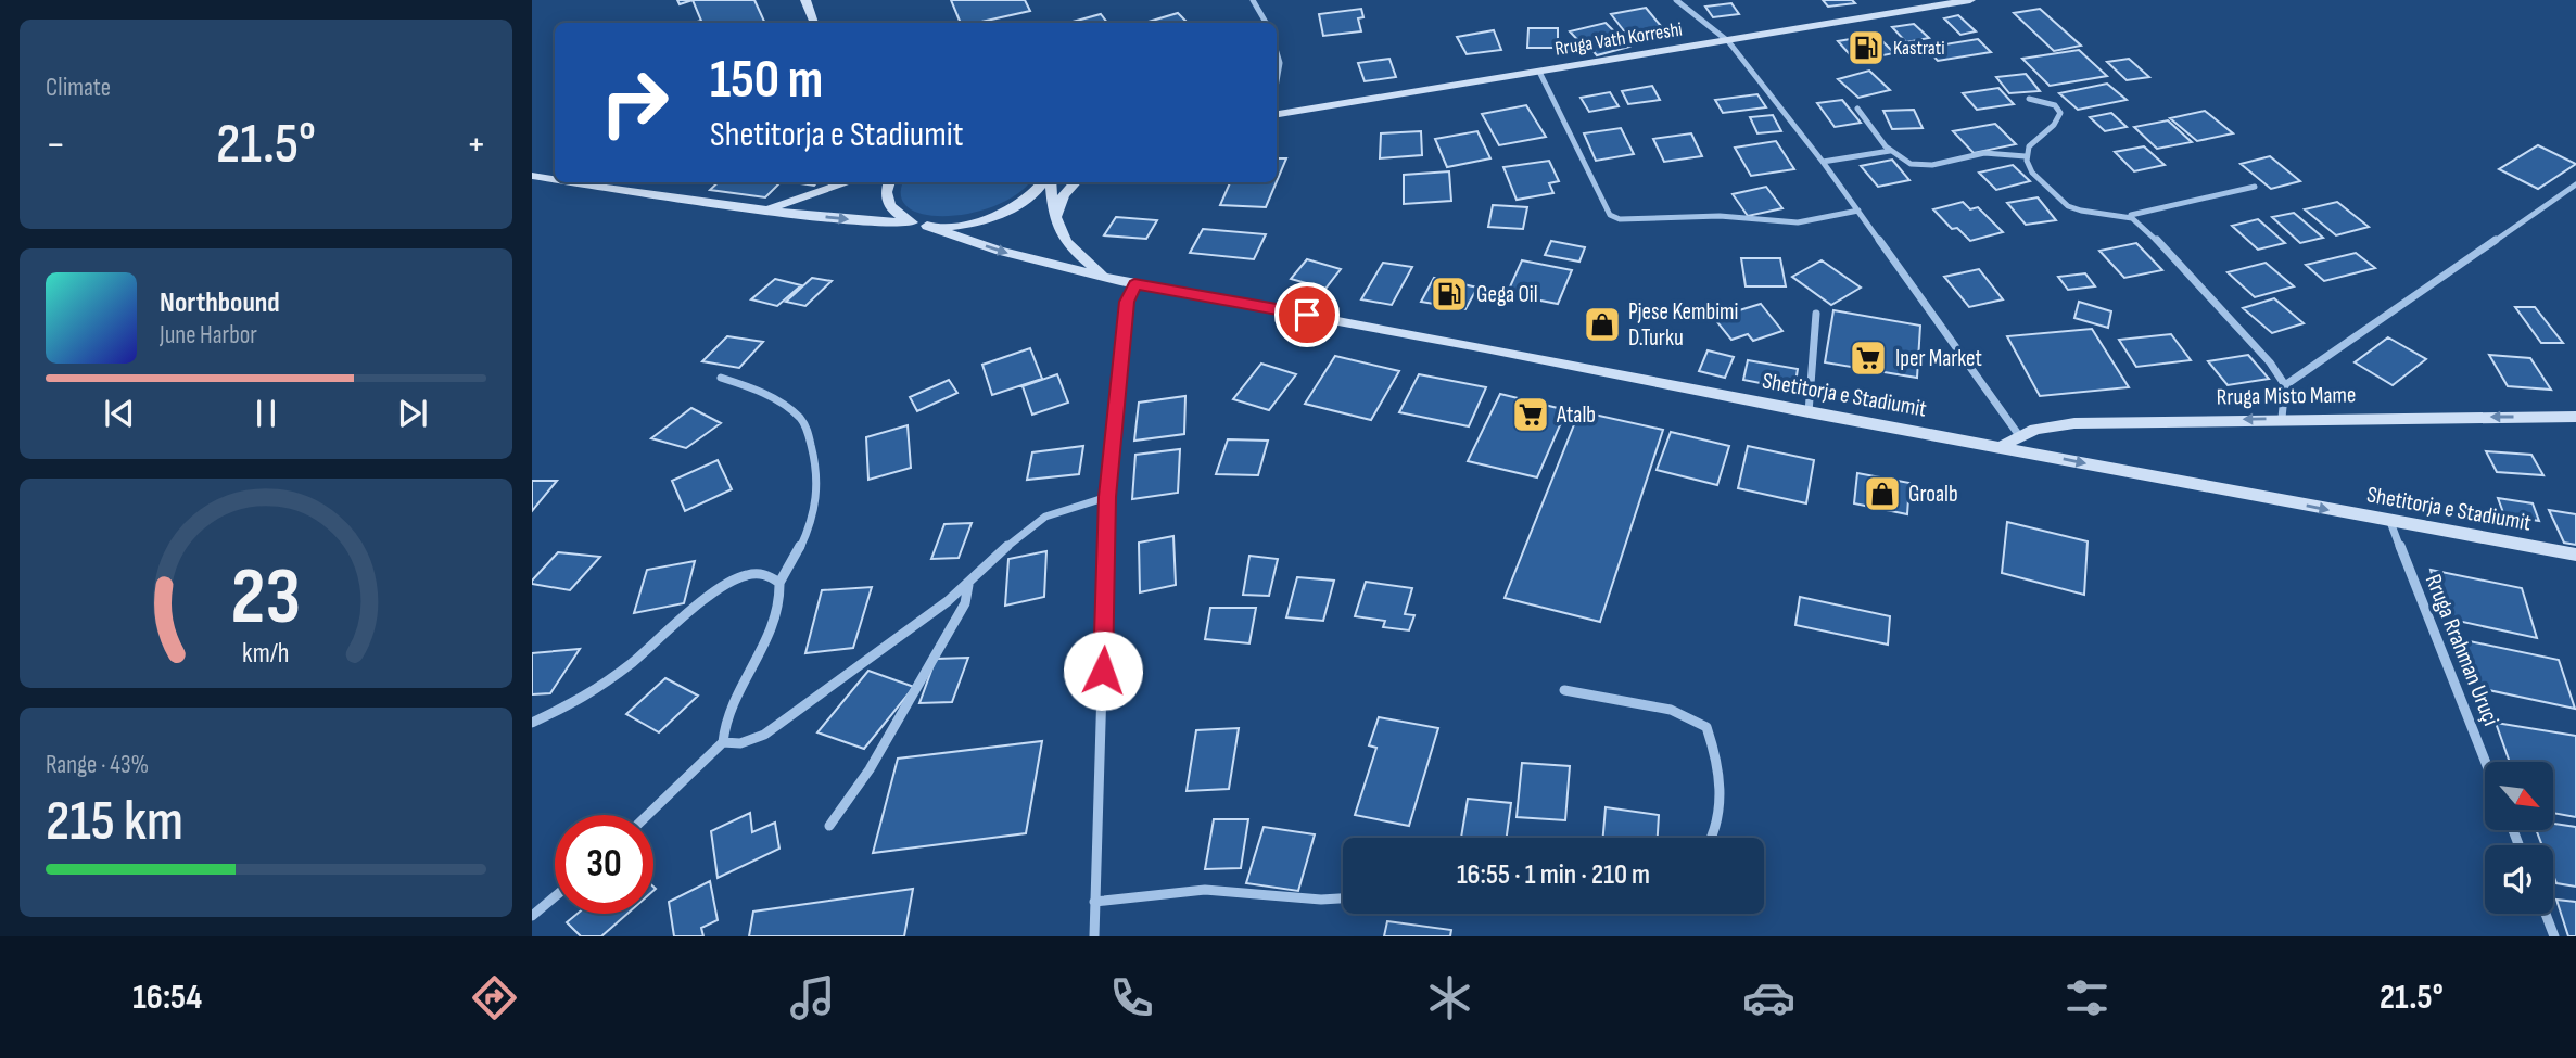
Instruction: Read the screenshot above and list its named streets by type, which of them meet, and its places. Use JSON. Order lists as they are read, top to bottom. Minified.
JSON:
{"streets":{"main road":["Rruga Vath Korreshi","Shetitorja e Stadiumit","Rruga Misto Mame"],"street":["Rruga Rrahman Uruçi"]},"crossings":[["Shetitorja e Stadiumit","Rruga Misto Mame"],["Shetitorja e Stadiumit","Rruga Rrahman Uruçi"]],"one_way":["Rruga Misto Mame"],"places":{"fuel station":["Kastrati","Gega Oil"],"shop":["Pjese Kembimi D.Turku","Groalb"],"supermarket":["Iper Market","Atalb"]},"north":"bottom right","page":{"tile":["Climate",["Range · 43%","215 km"]],"turn":["150 m","Shetitorja e Stadiumit"],"heat":["−","21.5°","+"],"song":["Northbound","June Harbor"],"limit":"30","trip":"16:55 · 1 min · 210 m","tabs":["16:54","21.5°"],"gauge":["23","km/h"]}}
